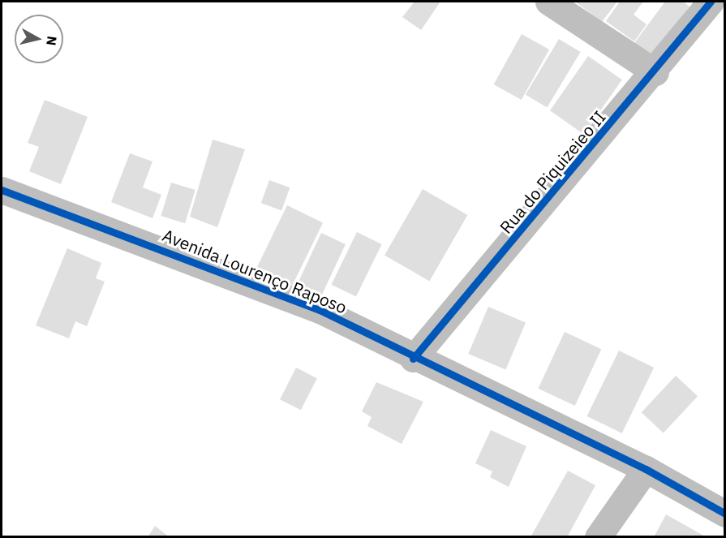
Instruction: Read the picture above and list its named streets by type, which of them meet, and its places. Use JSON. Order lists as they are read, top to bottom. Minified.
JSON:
{"streets":{"street":["Rua do Piquizeieo II","Avenida Lourenço Raposo"]},"crossings":[["Rua do Piquizeieo II","Avenida Lourenço Raposo"]],"north":"right"}
